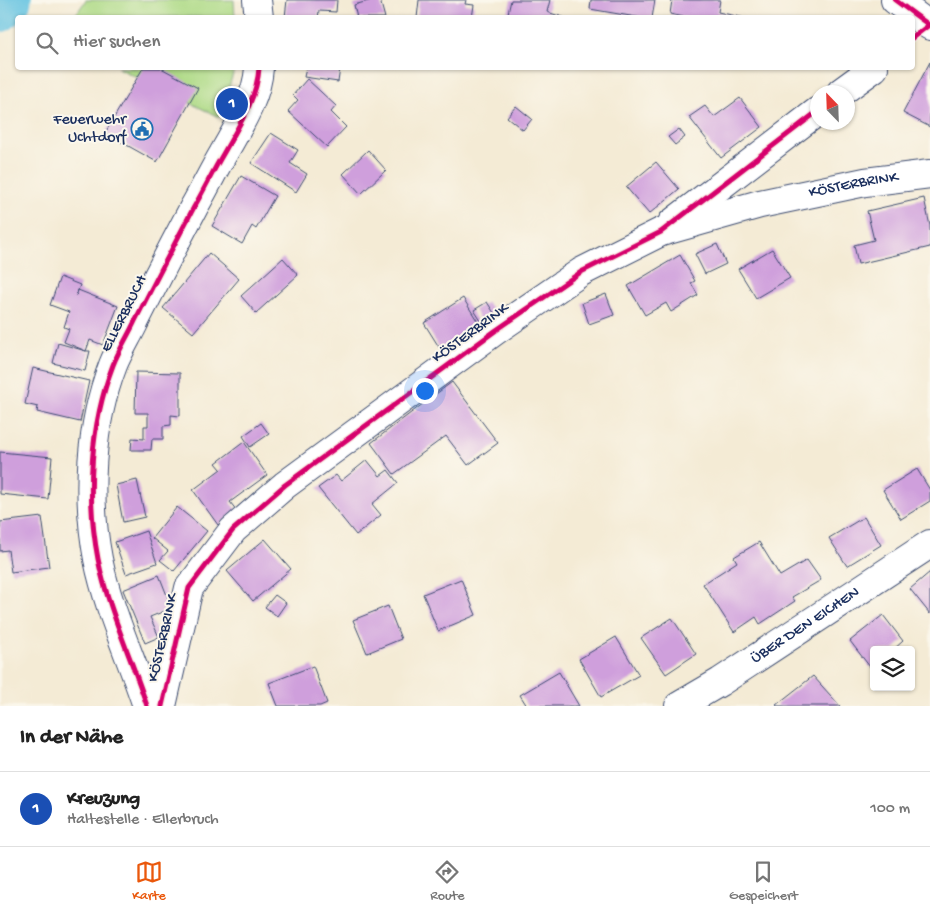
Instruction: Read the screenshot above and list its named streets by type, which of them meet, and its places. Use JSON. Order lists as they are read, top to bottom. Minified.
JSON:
{"streets":{"street":["KÖSTERBRINK","ELLERBRUCH","ÜBER DEN EICHEN"]},"places":{"public building":["Feuerwehr Uchtdorf"]},"north":"top left","page":{"search":"Hier suchen","pins":"1","heading":"In der Nähe","list":[{"mark":"1","name":"Kreuzung","note":"Haltestelle · Ellerbruch","value":"100 m"}],"nav":["Karte","Route","Gespeichert"]}}
